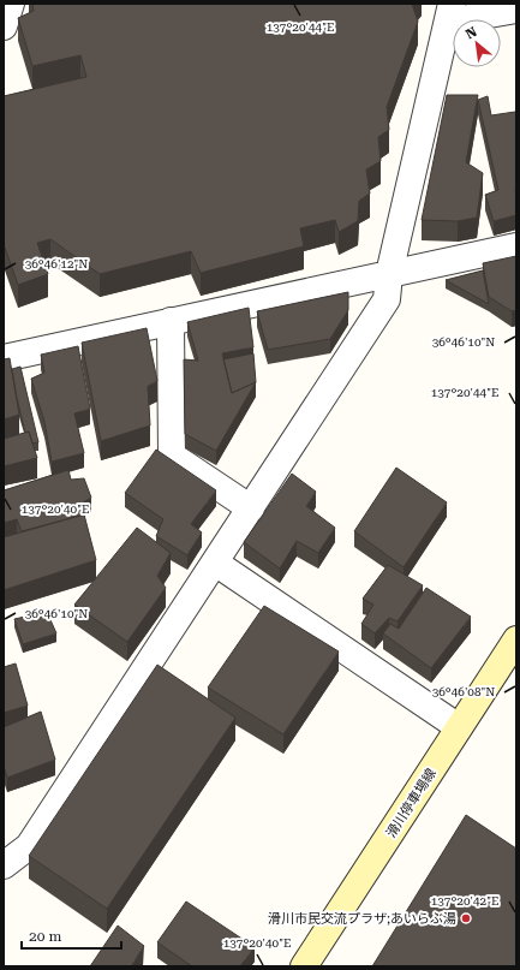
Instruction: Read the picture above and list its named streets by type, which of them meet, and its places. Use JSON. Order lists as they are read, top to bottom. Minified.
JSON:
{"streets":{"main road":["滑川停車場線"]},"places":["滑川市民交流プラザ;あいらぶ湯"],"scale_bar":"20 m","north":"top left","coordinates":["137°20'44\"E","36°46'12\"N","36°46'10\"N","137°20'40\"E","36°46'08\"N","137°20'42\"E"]}
